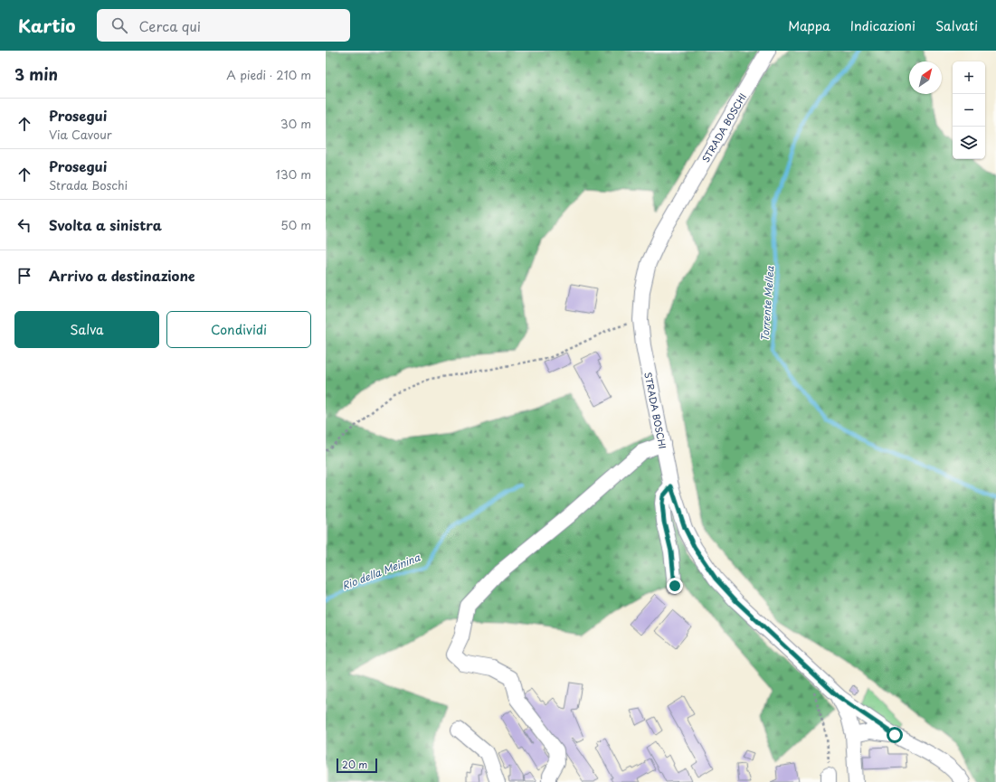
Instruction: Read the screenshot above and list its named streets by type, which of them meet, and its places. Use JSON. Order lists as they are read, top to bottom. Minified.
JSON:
{"streets":{"street":["STRADA BOSCHI"]},"water":["Torrente Mellea","Rio della Meinina"],"scale_bar":"20 m","north":"top right","page":{"header":"Kartio","search":"Cerca qui","nav":["Mappa","Indicazioni","Salvati"],"heading":["3 min","A piedi · 210 m"],"map_buttons":["+","−"],"list":[["Prosegui","Via Cavour","30 m"],["Prosegui","Strada Boschi","130 m"],["Svolta a sinistra","50 m"],"Arrivo a destinazione"],"buttons":["Salva","Condividi"],"scale":"20 m"}}
